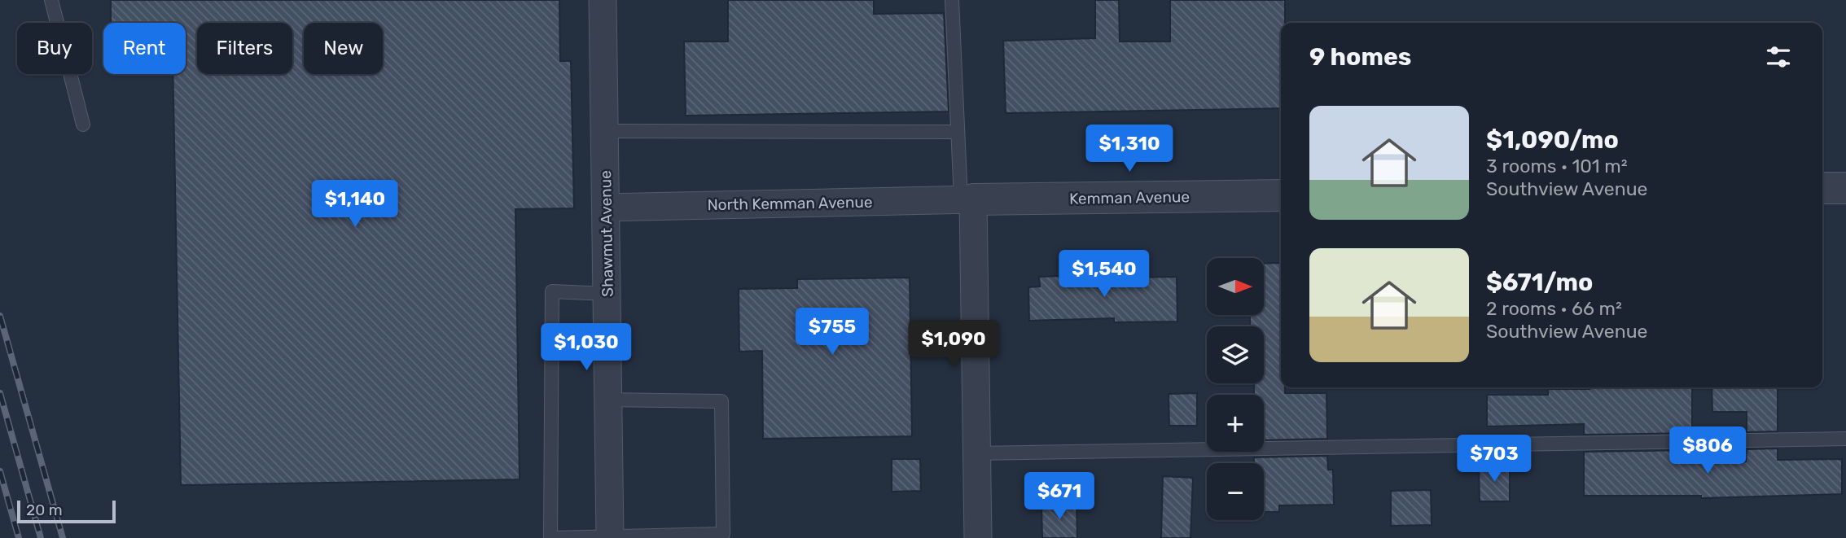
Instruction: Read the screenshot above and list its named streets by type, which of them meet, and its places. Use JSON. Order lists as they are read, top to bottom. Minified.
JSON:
{"streets":{"street":["Kemman Avenue","North Kemman Avenue","Shawmut Avenue"]},"crossings":[["Kemman Avenue","North Kemman Avenue"],["North Kemman Avenue","Shawmut Avenue"]],"scale_bar":"20 m","north":"right","page":{"chip":["Buy","Rent","Filters","New"],"heading":"9 homes","list":[{"name":"$1,090/mo","note":"3 rooms · 101 m² · Southview Avenue"},{"name":"$671/mo","note":"2 rooms · 66 m² · Southview Avenue"}],"price":["$1,310","$1,140","$1,540","$755","$1,090","$1,030","$806","$703","$671"],"map_buttons":["+","−"],"scale":"20 m"}}
